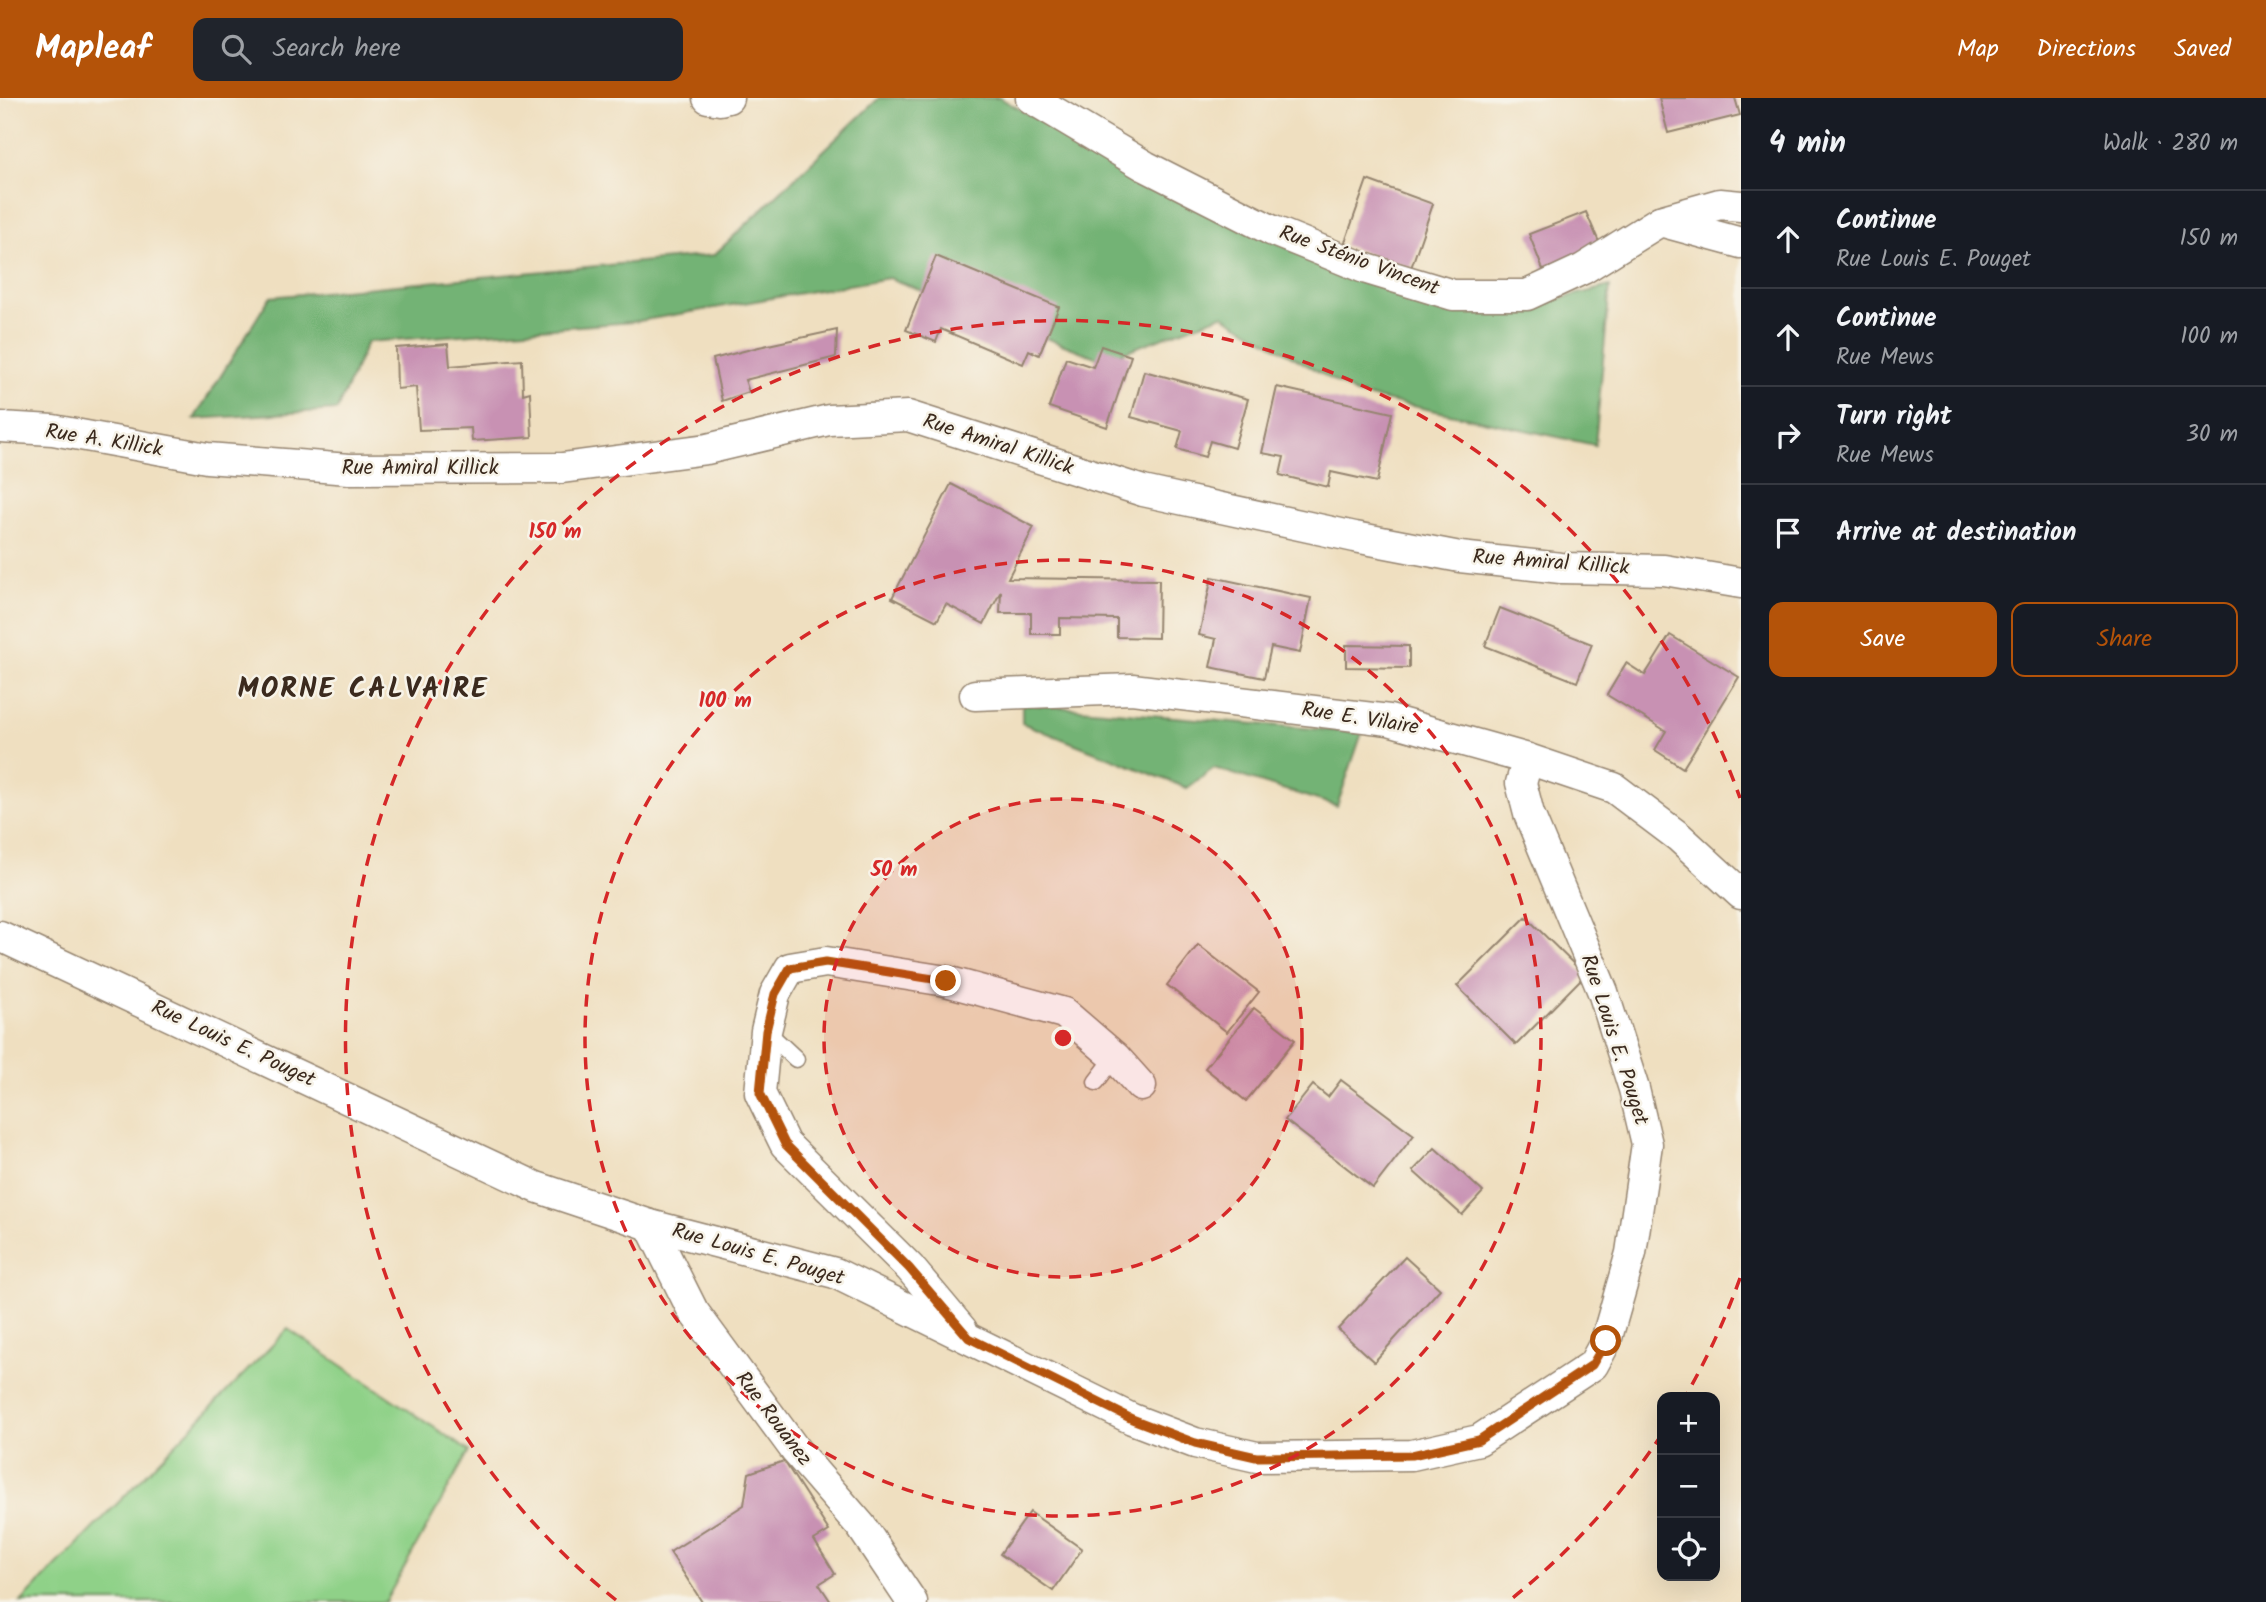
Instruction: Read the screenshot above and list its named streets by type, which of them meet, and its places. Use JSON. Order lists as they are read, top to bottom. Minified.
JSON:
{"streets":{"street":["Rue Sténio Vincent","Rue A. Killick","Rue Amiral Killick","Rue E. Vilaire","Rue Louis E. Pouget","Rue Rouanez"]},"crossings":[["Rue A. Killick","Rue Amiral Killick"],["Rue E. Vilaire","Rue Louis E. Pouget"],["Rue Louis E. Pouget","Rue Rouanez"]],"districts":["MORNE CALVAIRE"],"page":{"header":"Mapleaf","search":"Search here","nav":["Map","Directions","Saved"],"heading":["4 min","Walk · 280 m"],"list":[["Continue","Rue Louis E. Pouget","150 m"],["Continue","Rue Mews","100 m"],["Turn right","Rue Mews","30 m"],"Arrive at destination"],"buttons":["Save","Share"],"map_buttons":["+","−"]},"rings":["150 m","100 m","50 m"]}
